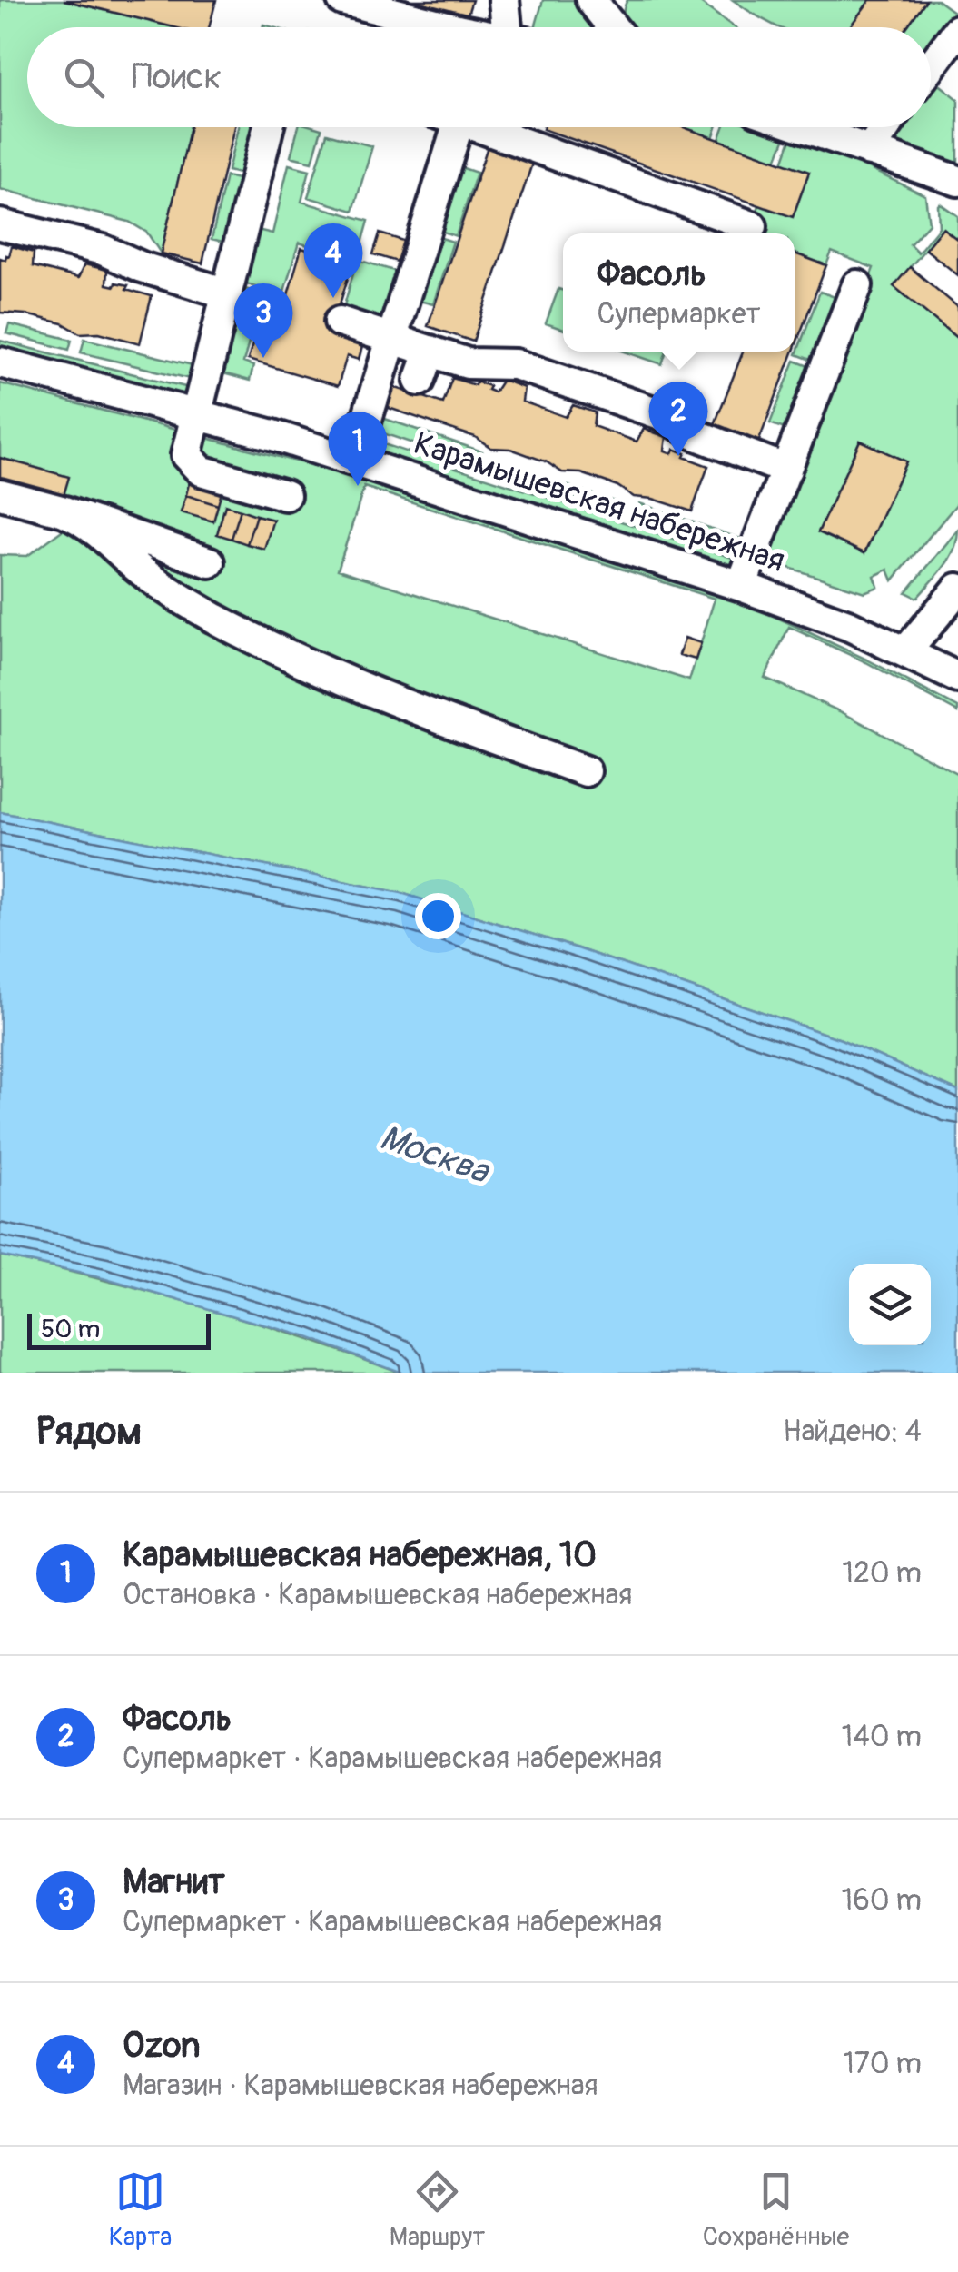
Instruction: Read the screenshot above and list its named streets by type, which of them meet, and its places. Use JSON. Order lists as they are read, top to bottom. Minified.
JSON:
{"streets":{"street":["Карамышевская набережная"]},"water":["Москва"],"scale_bar":"50 m","page":{"search":"Поиск","pins":["4","3","2","1"],"popup":["Фасоль","Супермаркет"],"scale":"50 m","heading":["Рядом","Найдено: 4"],"list":[{"mark":"1","name":"Карамышевская набережная, 10","note":"Остановка · Карамышевская набережная","value":"120 m"},{"mark":"2","name":"Фасоль","note":"Супермаркет · Карамышевская набережная","value":"140 m"},{"mark":"3","name":"Магнит","note":"Супермаркет · Карамышевская набережная","value":"160 m"},{"mark":"4","name":"Ozon","note":"Магазин · Карамышевская набережная","value":"170 m"}],"nav":["Карта","Маршрут","Сохранённые"]}}
